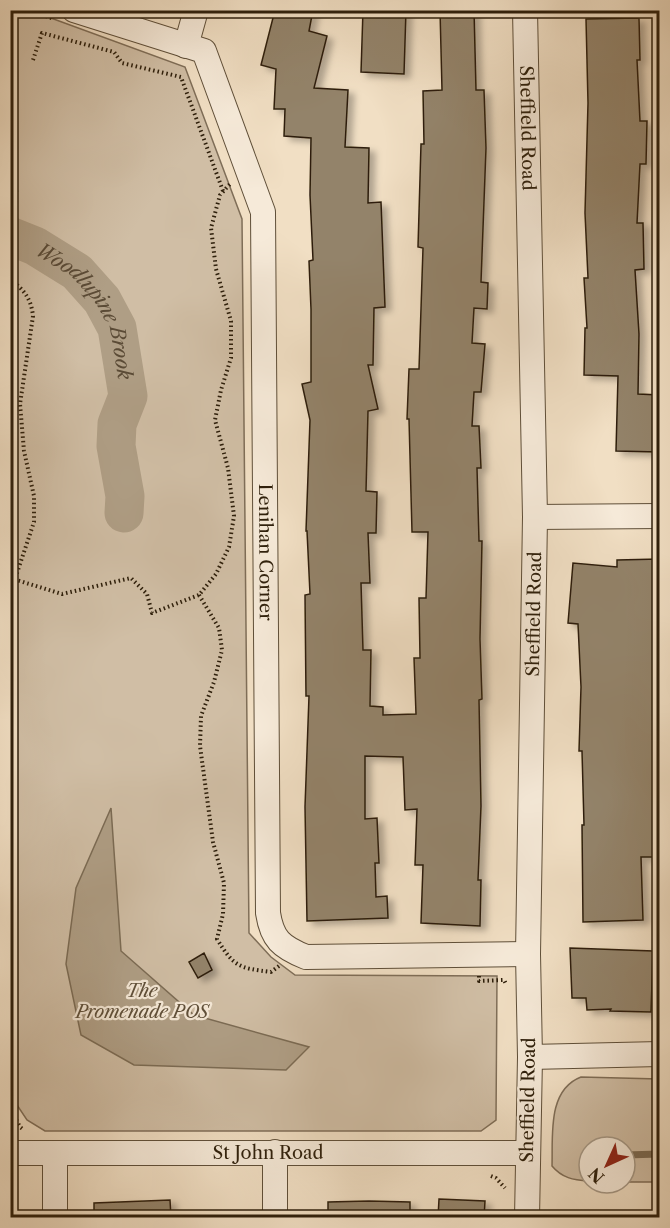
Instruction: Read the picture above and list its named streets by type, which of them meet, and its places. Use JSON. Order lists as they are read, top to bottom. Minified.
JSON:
{"streets":{"street":["Sheffield Road","Lenihan Corner","St John Road"]},"crossings":[["Sheffield Road","St John Road"]],"water":["Woodlupine Brook"],"parks":["The Promenade POS"],"north":"bottom left"}
